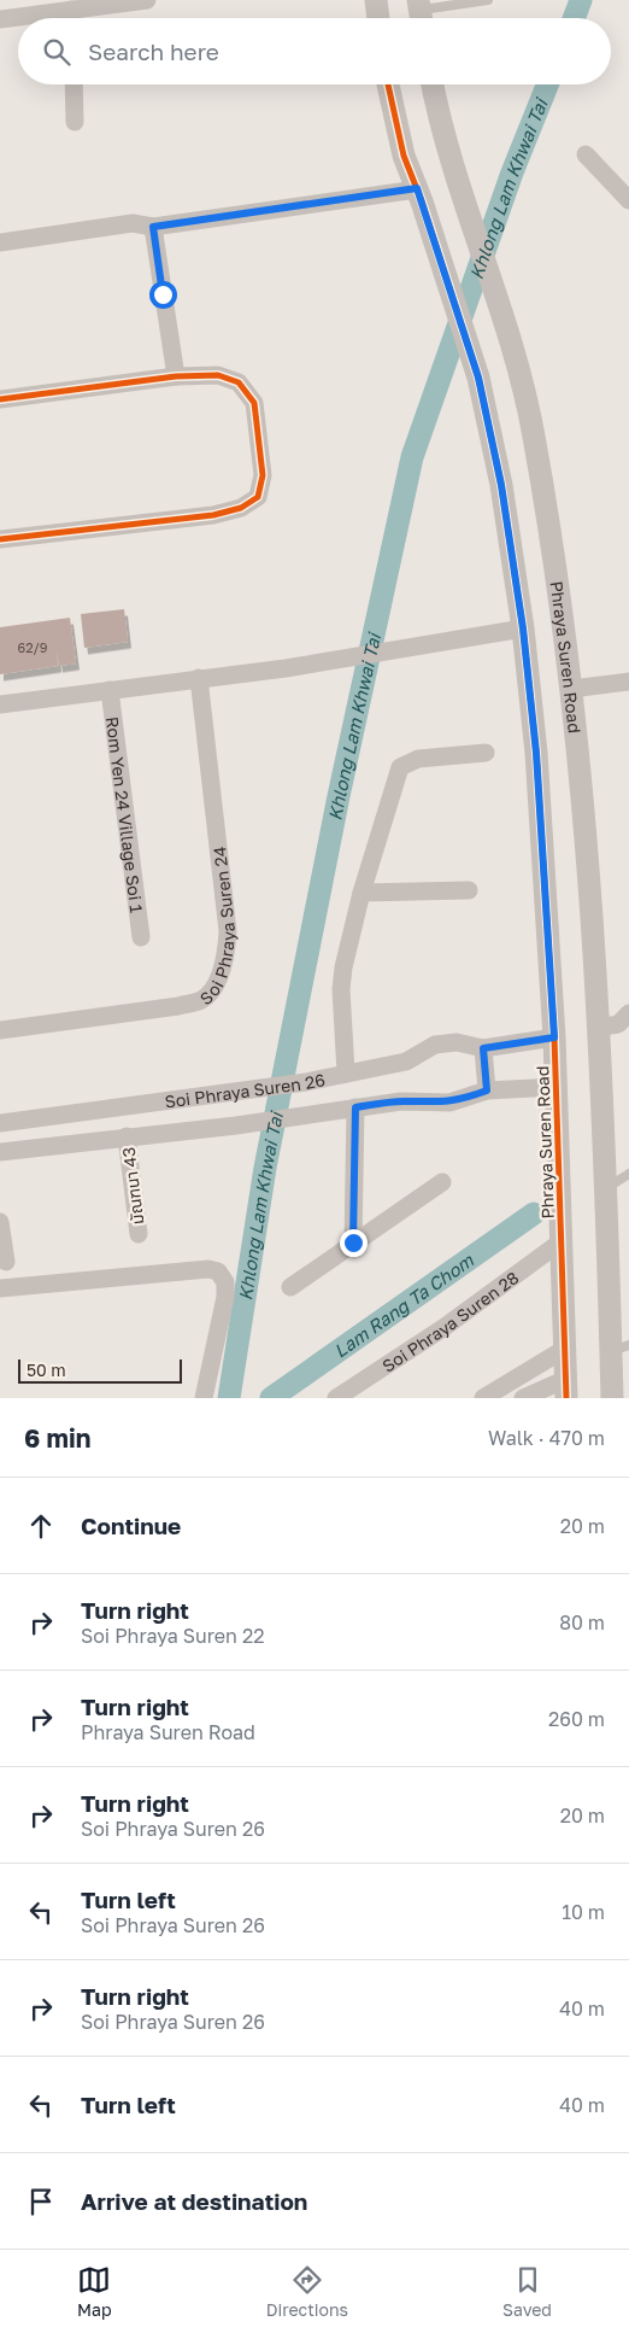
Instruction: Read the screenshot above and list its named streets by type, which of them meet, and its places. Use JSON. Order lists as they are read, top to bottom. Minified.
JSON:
{"streets":{"street":["Phraya Suren Road","Rom Yen 24 Village Soi 1","Soi Phraya Suren 24","Soi Phraya Suren 26","มัณฑนา 43","Soi Phraya Suren 28"]},"crossings":[["Phraya Suren Road","Soi Phraya Suren 26"],["Phraya Suren Road","Soi Phraya Suren 28"],["Soi Phraya Suren 26","มัณฑนา 43"]],"water":["Khlong Lam Khwai Tai","Lam Rang Ta Chom"],"house_numbers":["62/9"],"scale_bar":"50 m","page":{"search":"Search here","scale":"50 m","heading":["6 min","Walk · 470 m"],"list":[["Continue","20 m"],["Turn right","Soi Phraya Suren 22","80 m"],["Turn right","Phraya Suren Road","260 m"],["Turn right","Soi Phraya Suren 26","20 m"],["Turn left","Soi Phraya Suren 26","10 m"],["Turn right","Soi Phraya Suren 26","40 m"],["Turn left","40 m"],"Arrive at destination"],"nav":["Map","Directions","Saved"]}}
